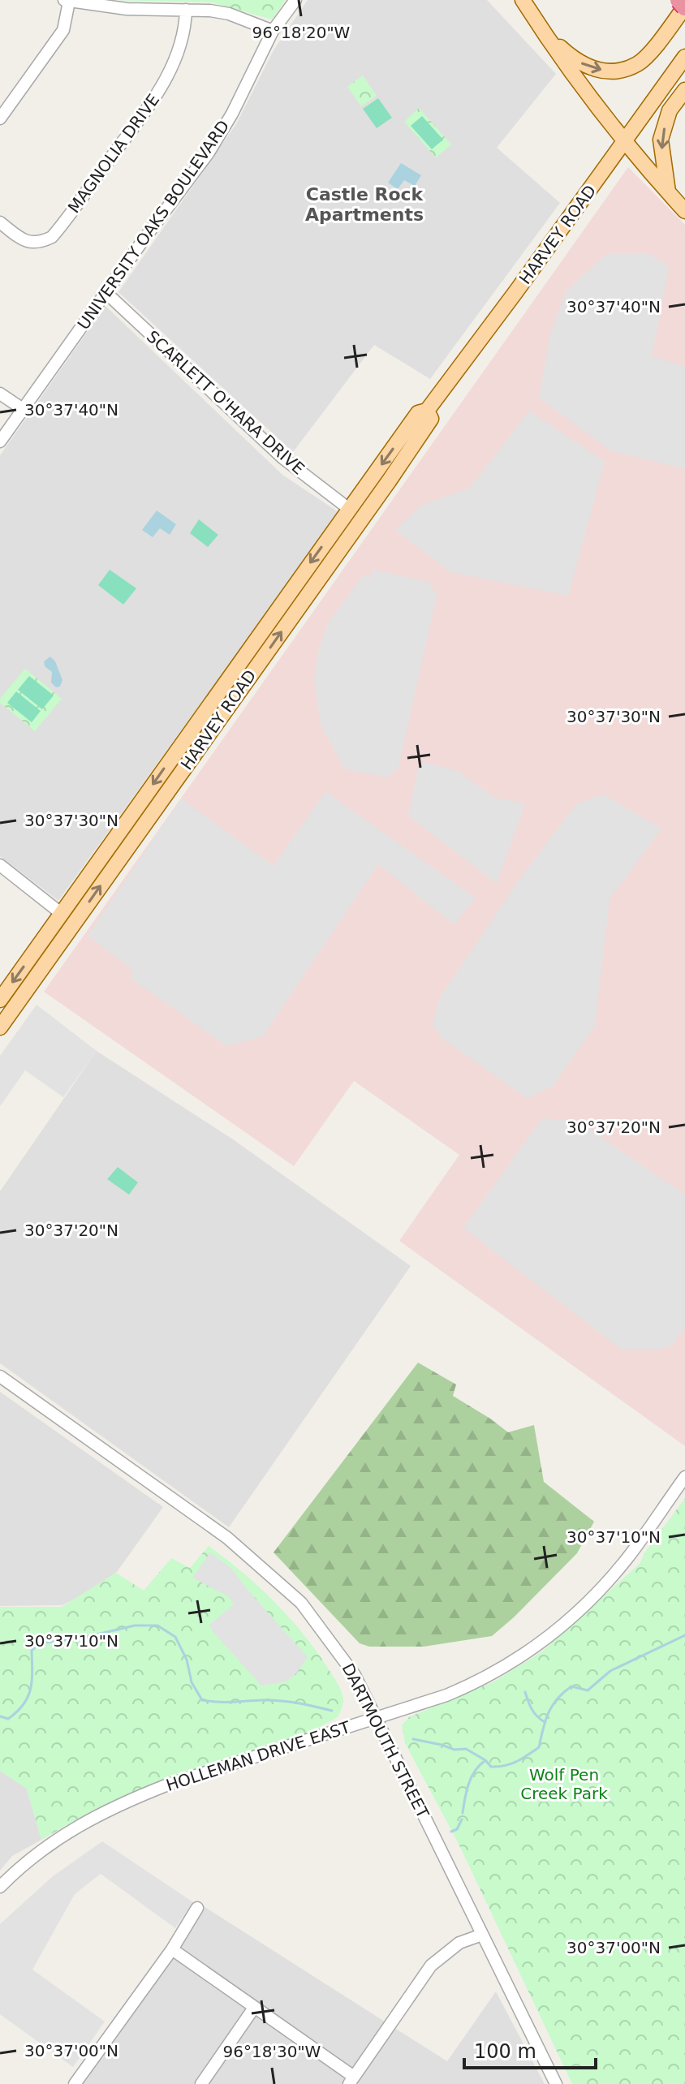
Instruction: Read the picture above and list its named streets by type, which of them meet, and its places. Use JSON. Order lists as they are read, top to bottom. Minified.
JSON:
{"streets":{"main road":["HARVEY ROAD"],"street":["MAGNOLIA DRIVE","UNIVERSITY OAKS BOULEVARD","SCARLETT O'HARA DRIVE","DARTMOUTH STREET","HOLLEMAN DRIVE EAST"]},"crossings":[["UNIVERSITY OAKS BOULEVARD","SCARLETT O'HARA DRIVE"],["HARVEY ROAD","SCARLETT O'HARA DRIVE"],["DARTMOUTH STREET","HOLLEMAN DRIVE EAST"]],"districts":["Castle Rock Apartments"],"parks":["Wolf Pen Creek Park"],"scale_bar":"100 m","coordinates":["96°18'20\"W","30°37'40\"N","30°37'30\"N","30°37'20\"N","30°37'10\"N","30°37'00\"N","96°18'30\"W"]}
